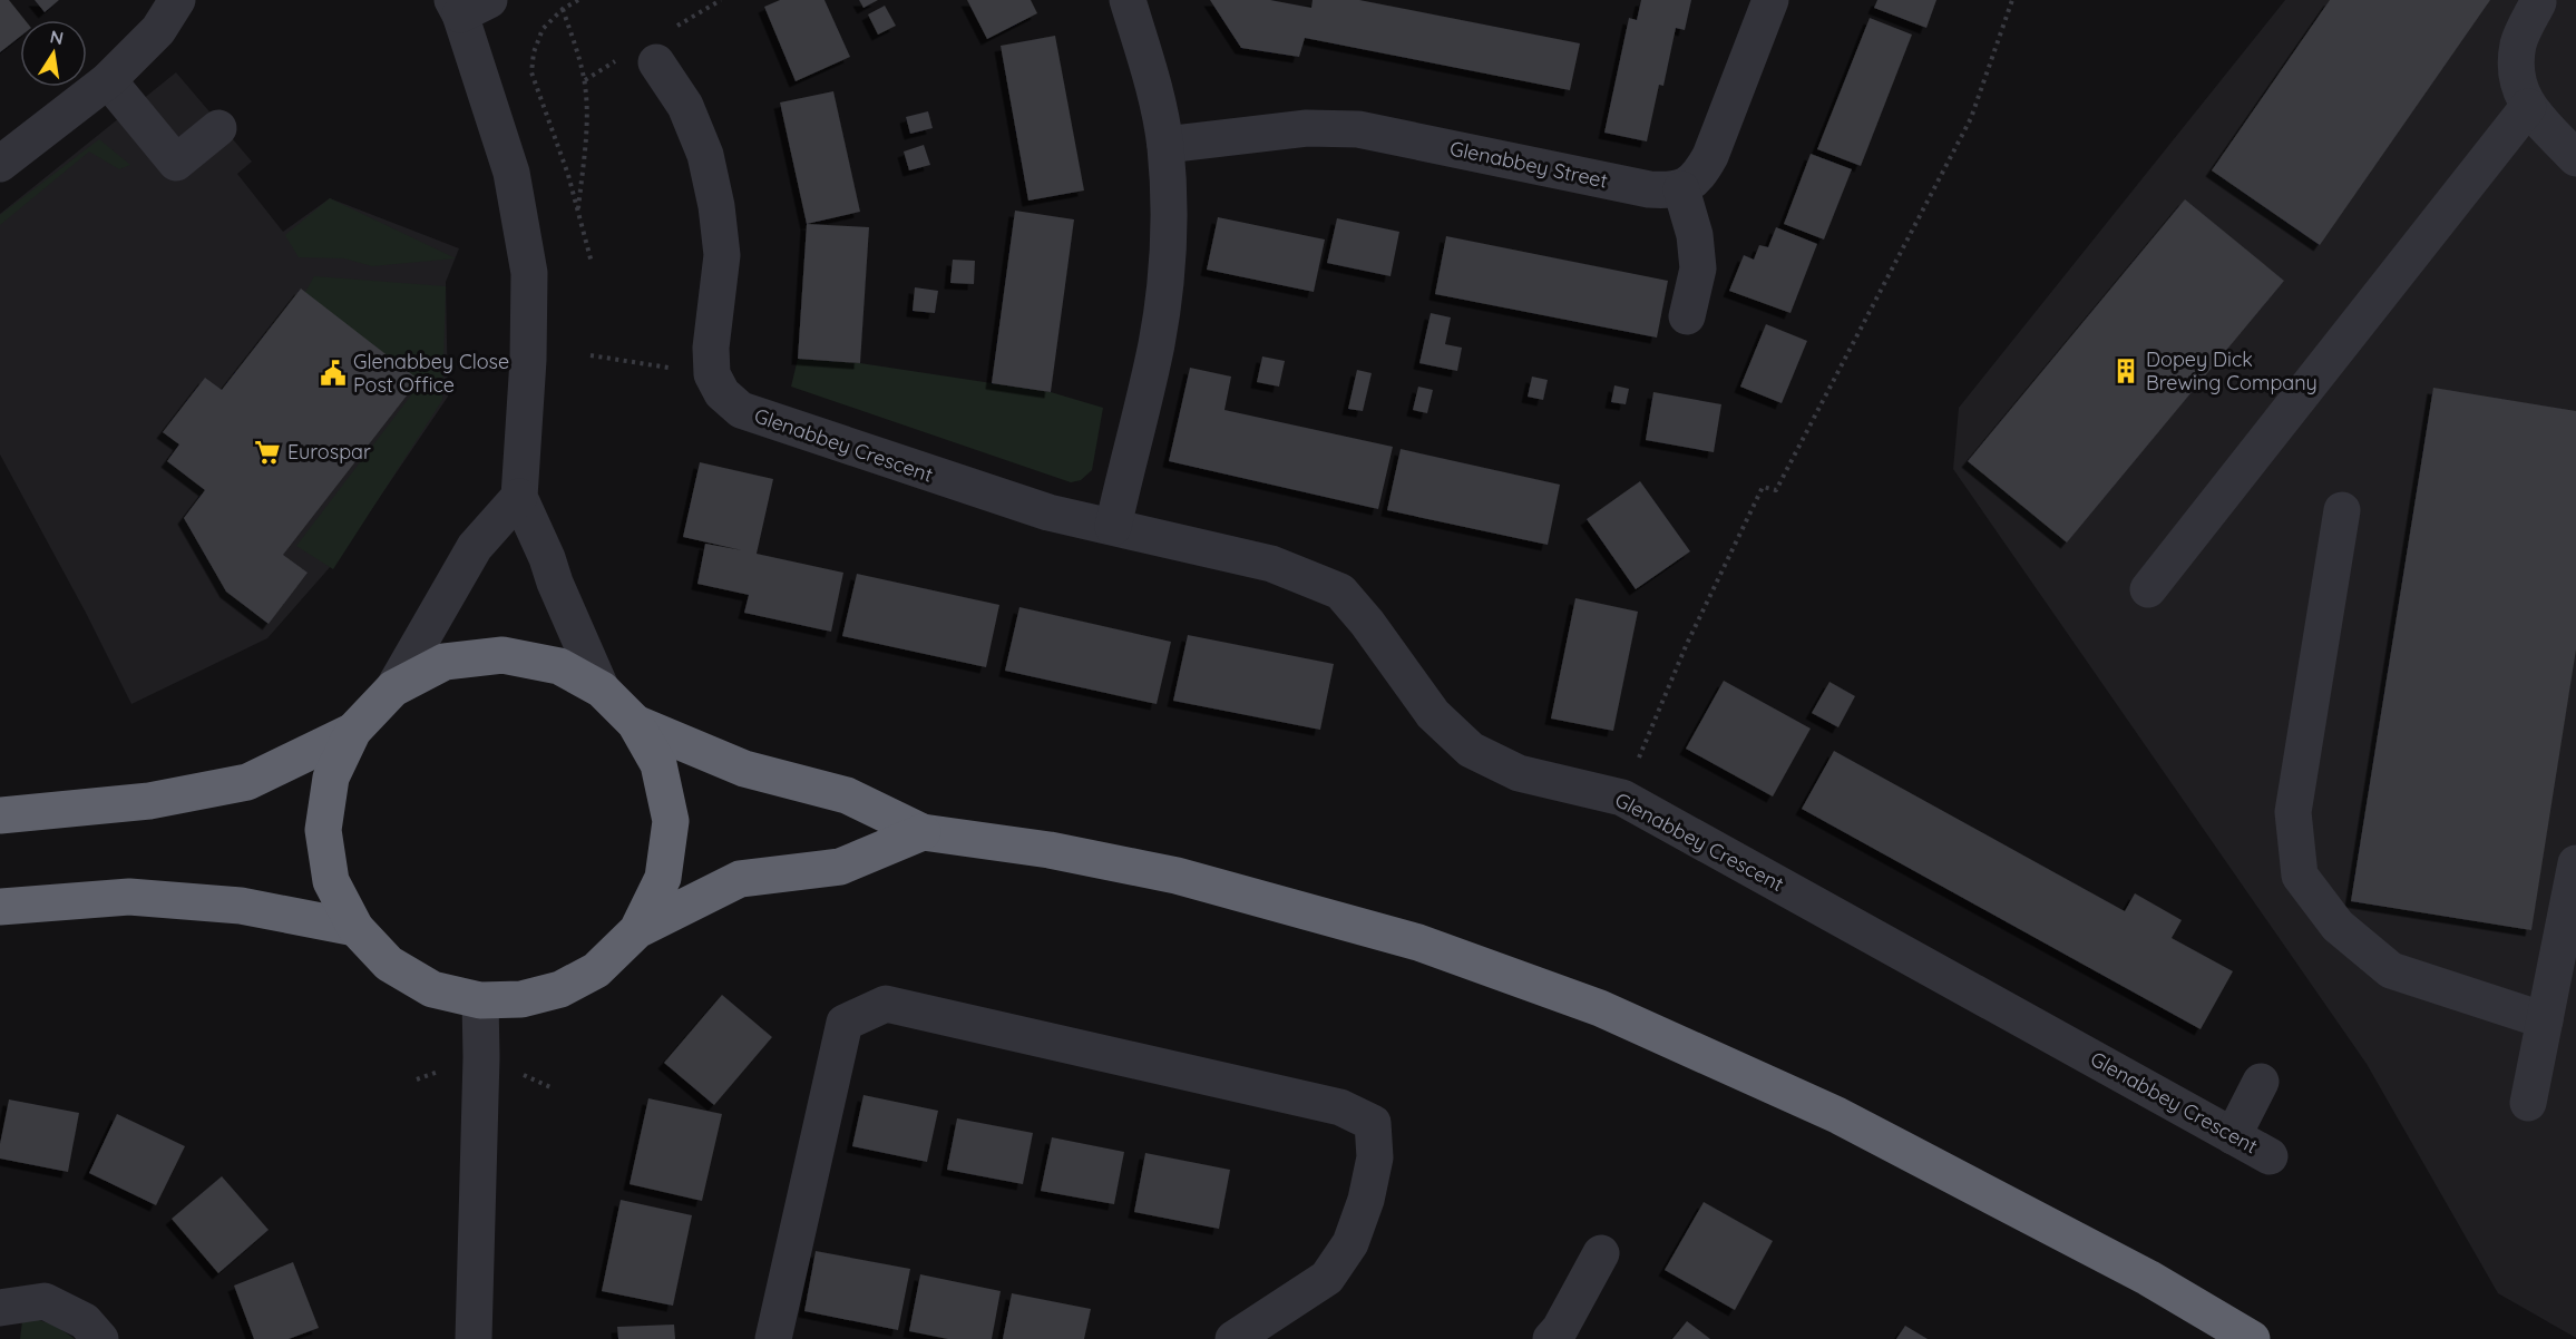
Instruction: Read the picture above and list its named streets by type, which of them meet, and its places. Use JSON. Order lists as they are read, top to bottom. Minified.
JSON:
{"streets":{"street":["Glenabbey Street","Glenabbey Crescent"]},"places":{"building":["Dopey Dick Brewing Company"],"public building":["Glenabbey Close Post Office"],"supermarket":["Eurospar"]},"north":"top"}
